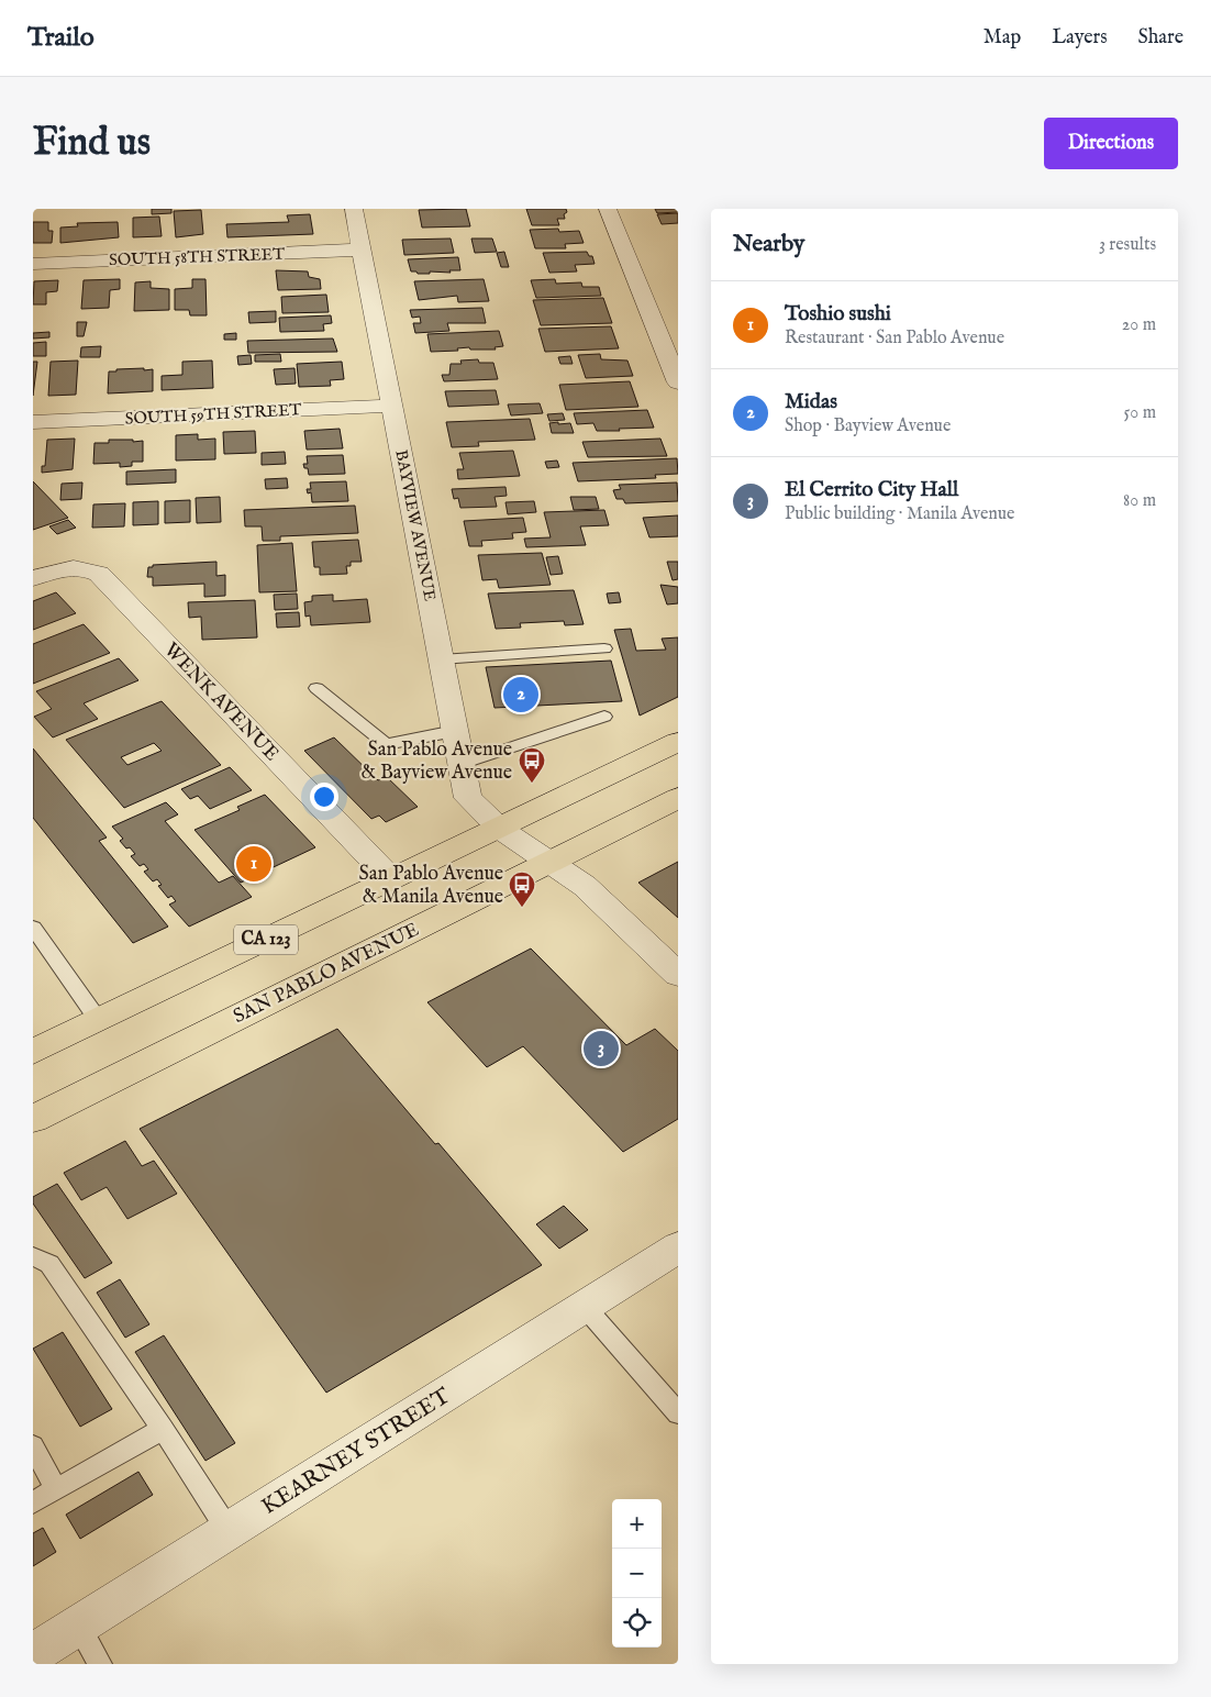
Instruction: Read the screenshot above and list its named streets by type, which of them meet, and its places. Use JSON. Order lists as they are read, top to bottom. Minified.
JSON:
{"streets":{"main road":["CA 123","SAN PABLO AVENUE"],"street":["SOUTH 58TH STREET","SOUTH 59TH STREET","BAYVIEW AVENUE","WENK AVENUE","KEARNEY STREET"]},"crossings":[["SOUTH 58TH STREET","BAYVIEW AVENUE"],["SOUTH 59TH STREET","BAYVIEW AVENUE"],["BAYVIEW AVENUE","CA 123"],["BAYVIEW AVENUE","SAN PABLO AVENUE"],["WENK AVENUE","CA 123"]],"places":{"bus stop":["San Pablo Avenue & Bayview Avenue","San Pablo Avenue & Manila Avenue"]},"page":{"header":"Trailo","nav":["Map","Layers","Share"],"buttons":"Directions","title":"Find us","heading":["Nearby","3 results"],"list":[{"mark":"1","name":"Toshio sushi","note":"Restaurant · San Pablo Avenue","value":"20 m"},{"mark":"2","name":"Midas","note":"Shop · Bayview Avenue","value":"50 m"},{"mark":"3","name":"El Cerrito City Hall","note":"Public building · Manila Avenue","value":"80 m"}],"pins":["2","1","3"],"map_buttons":["+","−"]}}
